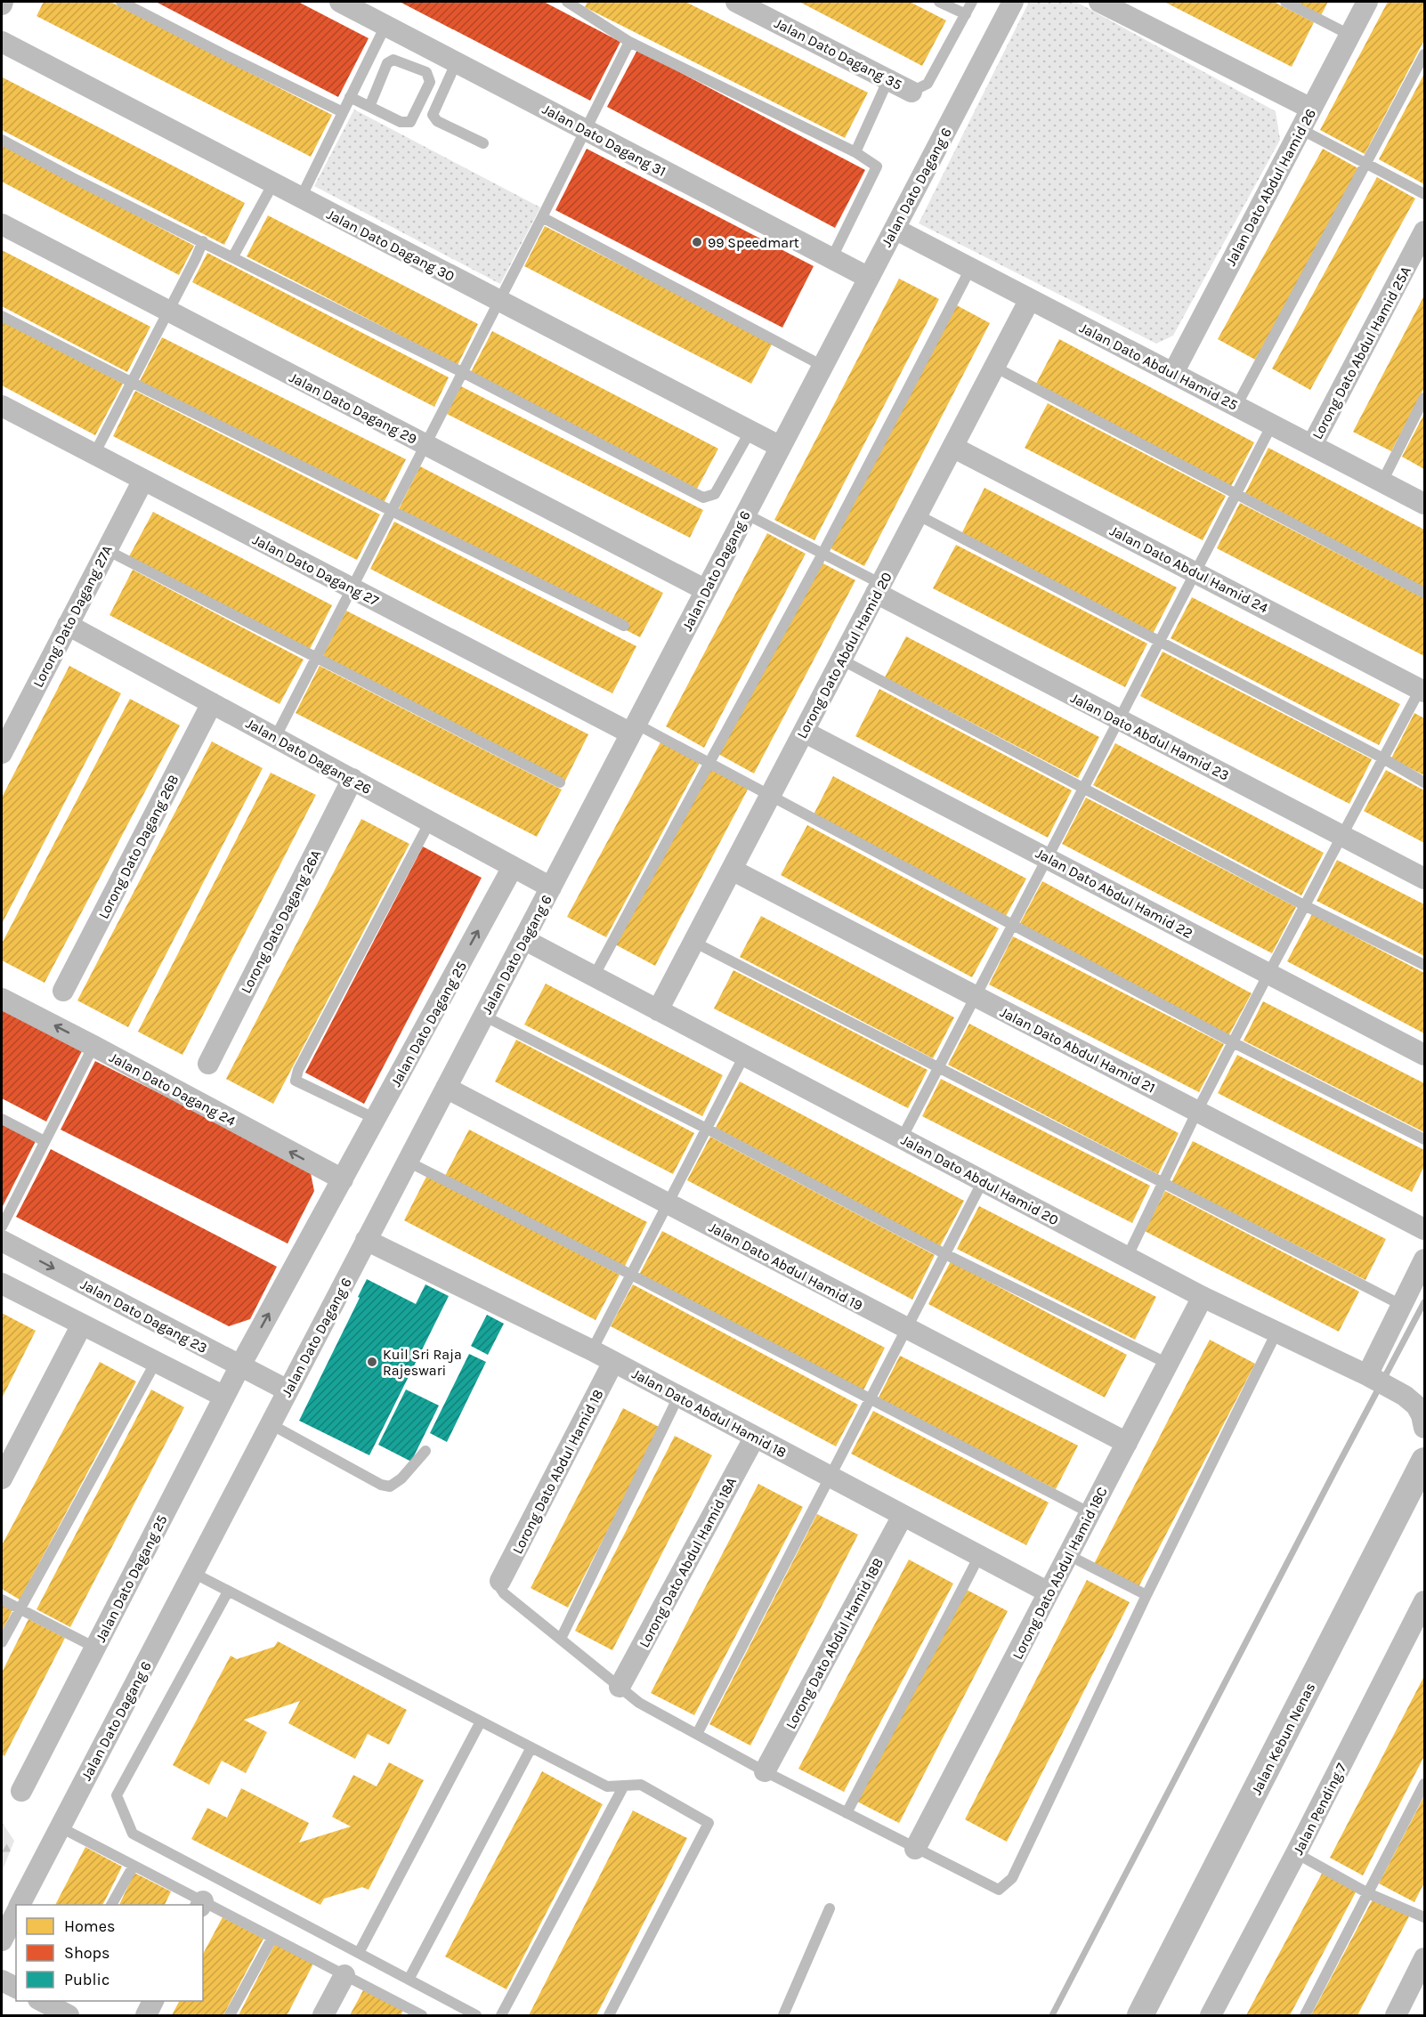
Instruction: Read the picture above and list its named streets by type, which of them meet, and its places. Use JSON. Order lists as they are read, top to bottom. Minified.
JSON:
{"streets":{"street":["Jalan Dato Dagang 35","Jalan Dato Dagang 31","Jalan Dato Dagang 6","Jalan Dato Abdul Hamid 26","Jalan Dato Dagang 30","Lorong Dato Abdul Hamid 25A","Jalan Dato Abdul Hamid 25","Jalan Dato Dagang 29","Jalan Dato Abdul Hamid 24","Jalan Dato Dagang 27","Lorong Dato Dagang 27A","Lorong Dato Abdul Hamid 20","Jalan Dato Abdul Hamid 23","Jalan Dato Dagang 26","Lorong Dato Dagang 26B","Jalan Dato Abdul Hamid 22","Lorong Dato Dagang 26A","Jalan Dato Dagang 25","Jalan Dato Abdul Hamid 21","Jalan Dato Dagang 24","Jalan Dato Abdul Hamid 20","Jalan Dato Abdul Hamid 19","Jalan Dato Dagang 23","Jalan Dato Abdul Hamid 18","Lorong Dato Abdul Hamid 18","Lorong Dato Abdul Hamid 18A","Lorong Dato Abdul Hamid 18C","Lorong Dato Abdul Hamid 18B","Jalan Kebun Nenas","Jalan Pending 7"]},"crossings":[["Jalan Dato Dagang 31","Jalan Dato Dagang 6"],["Jalan Dato Dagang 6","Jalan Dato Dagang 30"],["Jalan Dato Dagang 6","Jalan Dato Abdul Hamid 25"],["Jalan Dato Dagang 6","Jalan Dato Dagang 29"],["Jalan Dato Dagang 6","Jalan Dato Dagang 27"],["Jalan Dato Dagang 6","Jalan Dato Dagang 26"],["Jalan Dato Dagang 6","Jalan Dato Abdul Hamid 20"],["Jalan Dato Dagang 6","Jalan Dato Abdul Hamid 19"],["Jalan Dato Dagang 6","Jalan Dato Dagang 23"],["Jalan Dato Dagang 6","Jalan Dato Abdul Hamid 18"],["Jalan Dato Abdul Hamid 26","Jalan Dato Abdul Hamid 25"],["Lorong Dato Abdul Hamid 25A","Jalan Dato Abdul Hamid 25"],["Jalan Dato Abdul Hamid 25","Lorong Dato Abdul Hamid 20"],["Jalan Dato Abdul Hamid 24","Lorong Dato Abdul Hamid 20"],["Jalan Dato Dagang 27","Lorong Dato Dagang 27A"],["Lorong Dato Dagang 27A","Jalan Dato Dagang 26"],["Lorong Dato Abdul Hamid 20","Jalan Dato Abdul Hamid 23"],["Lorong Dato Abdul Hamid 20","Jalan Dato Abdul Hamid 22"],["Lorong Dato Abdul Hamid 20","Jalan Dato Abdul Hamid 21"],["Lorong Dato Abdul Hamid 20","Jalan Dato Abdul Hamid 20"],["Jalan Dato Dagang 26","Lorong Dato Dagang 26B"],["Jalan Dato Dagang 26","Lorong Dato Dagang 26A"],["Jalan Dato Dagang 26","Jalan Dato Dagang 25"],["Jalan Dato Dagang 25","Jalan Dato Dagang 24"],["Jalan Dato Dagang 25","Jalan Dato Dagang 23"],["Jalan Dato Abdul Hamid 20","Lorong Dato Abdul Hamid 18C"],["Jalan Dato Abdul Hamid 19","Lorong Dato Abdul Hamid 18C"],["Jalan Dato Abdul Hamid 18","Lorong Dato Abdul Hamid 18"],["Jalan Dato Abdul Hamid 18","Lorong Dato Abdul Hamid 18A"],["Jalan Dato Abdul Hamid 18","Lorong Dato Abdul Hamid 18C"],["Jalan Dato Abdul Hamid 18","Lorong Dato Abdul Hamid 18B"]],"one_way":["Jalan Dato Dagang 25","Jalan Dato Dagang 24"],"places":["99 Speedmart","Kuil Sri Raja Rajeswari"],"legend":["Homes","Shops","Public"]}
